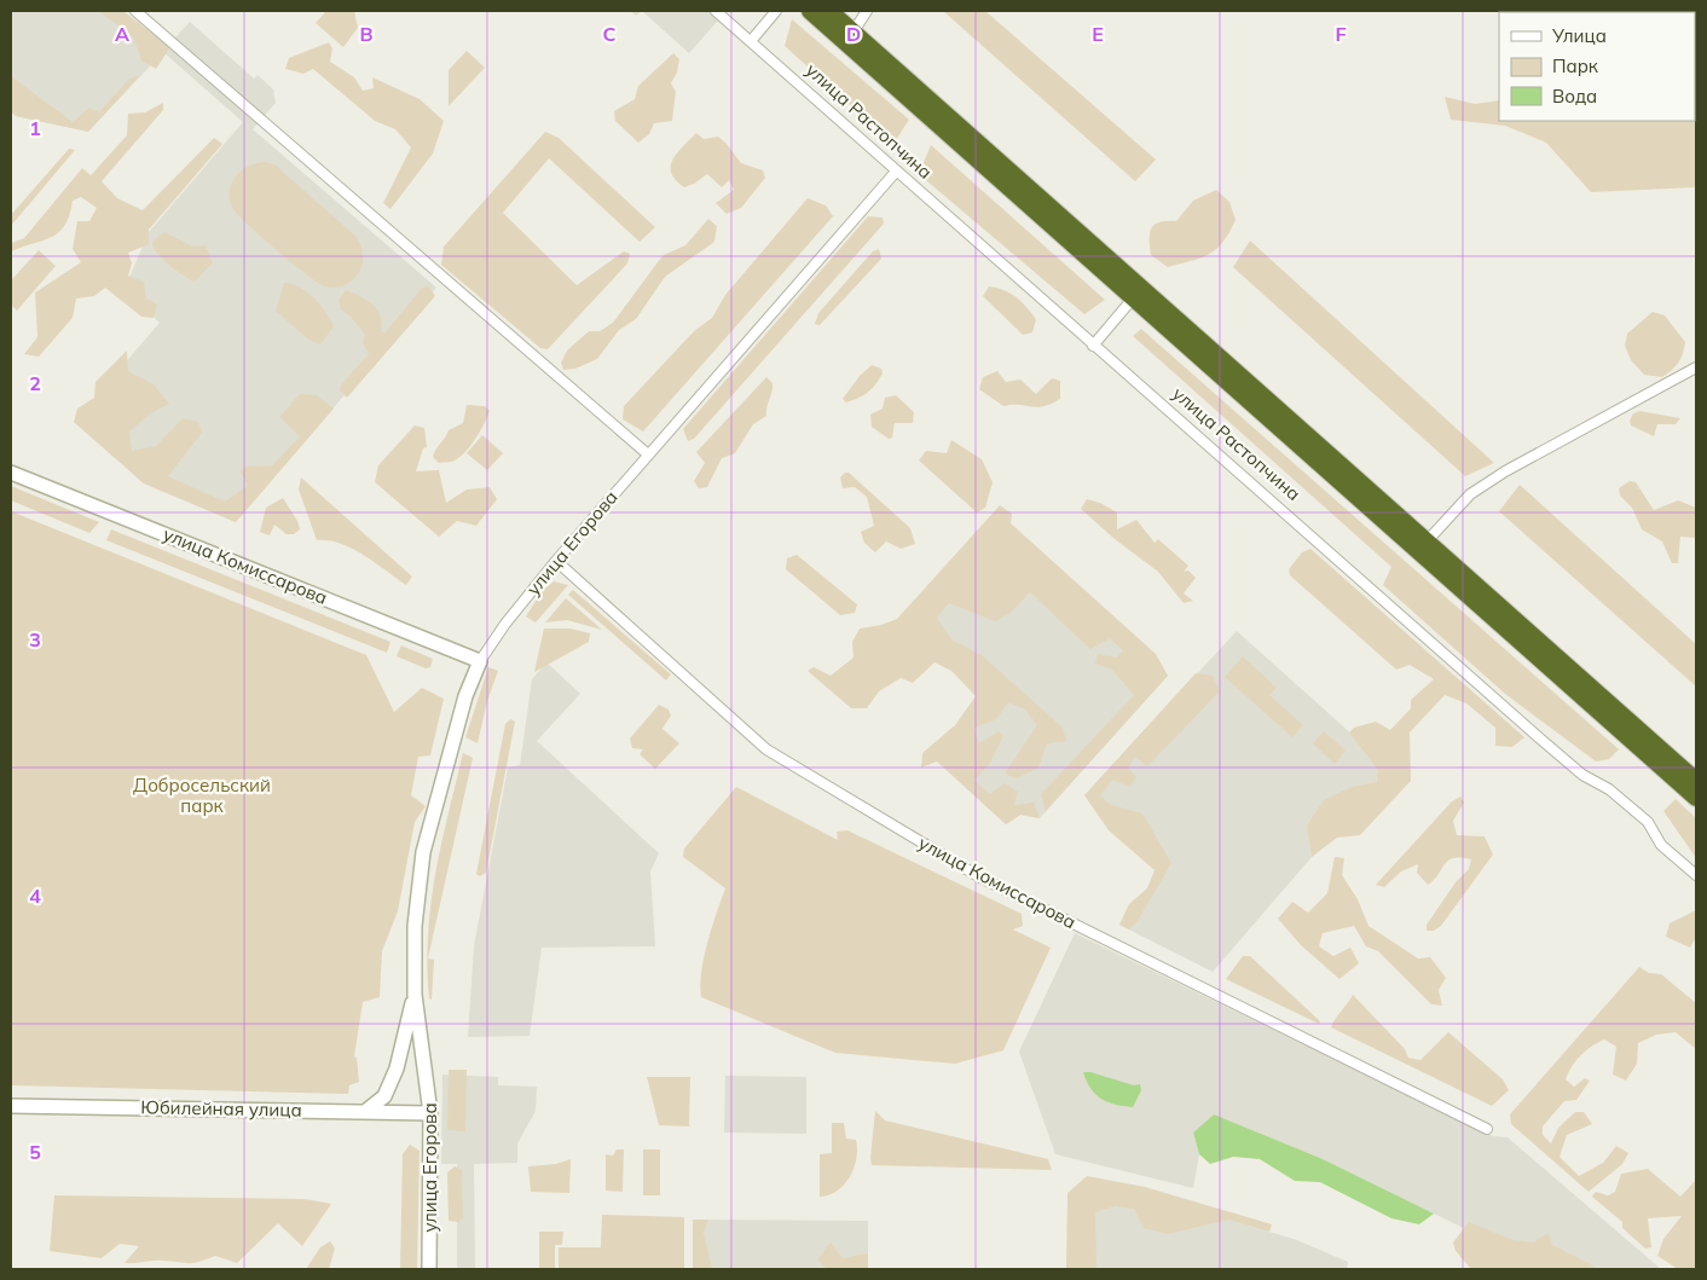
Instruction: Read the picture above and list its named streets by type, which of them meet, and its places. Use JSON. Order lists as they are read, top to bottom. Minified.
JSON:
{"streets":{"main road":["улица Егорова","улица Комиссарова","Юбилейная улица"],"street":["улица Растопчина"]},"crossings":[["улица Растопчина","улица Егорова"],["улица Егорова","улица Комиссарова"],["улица Егорова","Юбилейная улица"]],"parks":["Добросельский парк"],"legend":["Улица","Парк","Вода"],"grid":{"columns":["A","B","C","D","E","F"],"rows":["1","2","3","4","5"]}}
